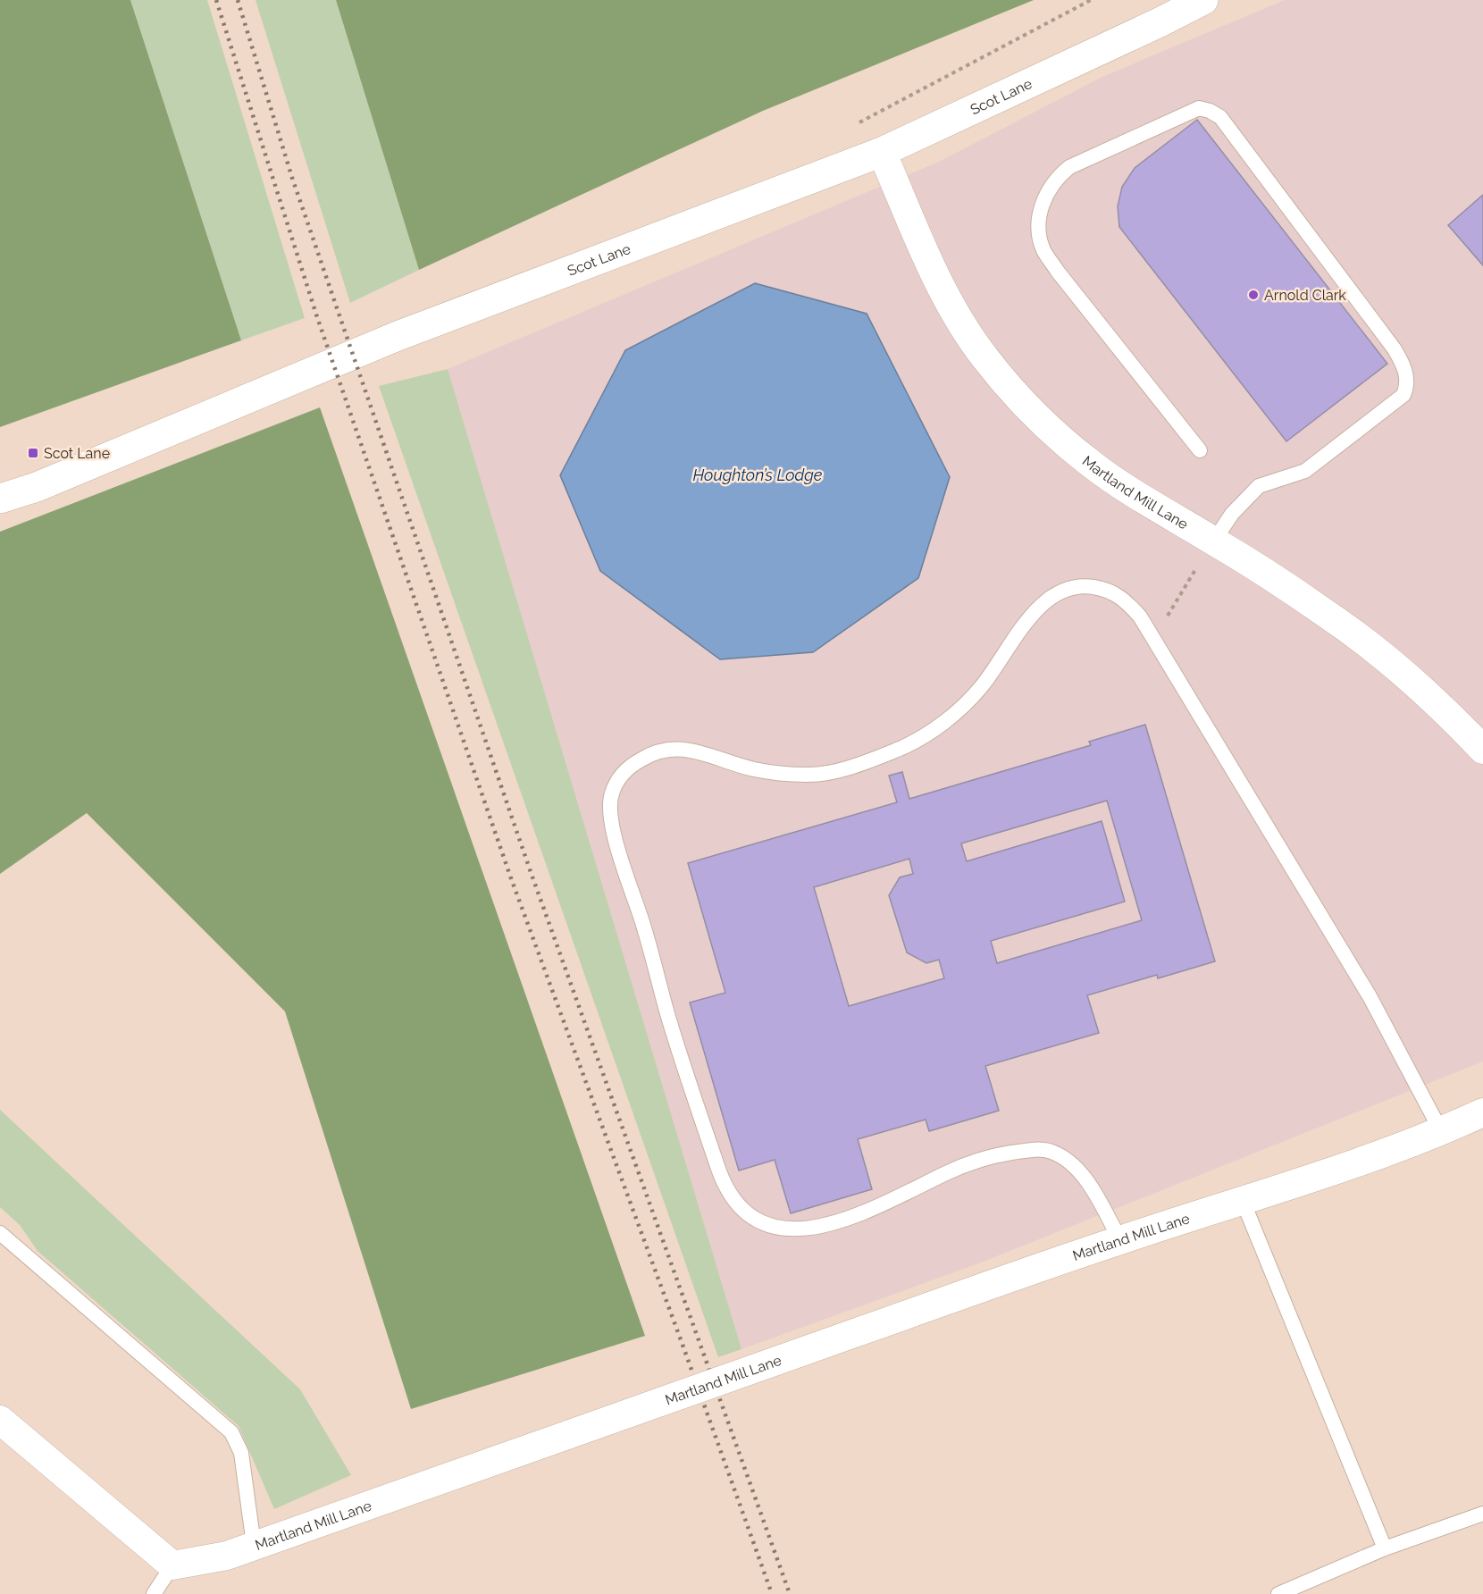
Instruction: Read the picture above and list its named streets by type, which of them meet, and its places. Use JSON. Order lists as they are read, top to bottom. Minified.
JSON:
{"streets":{"street":["Scot Lane","Martland Mill Lane"]},"crossings":[["Scot Lane","Martland Mill Lane"]],"water":["Houghton’s Lodge"],"places":{"other":["Arnold Clark"],"transit":["Scot Lane"]}}
